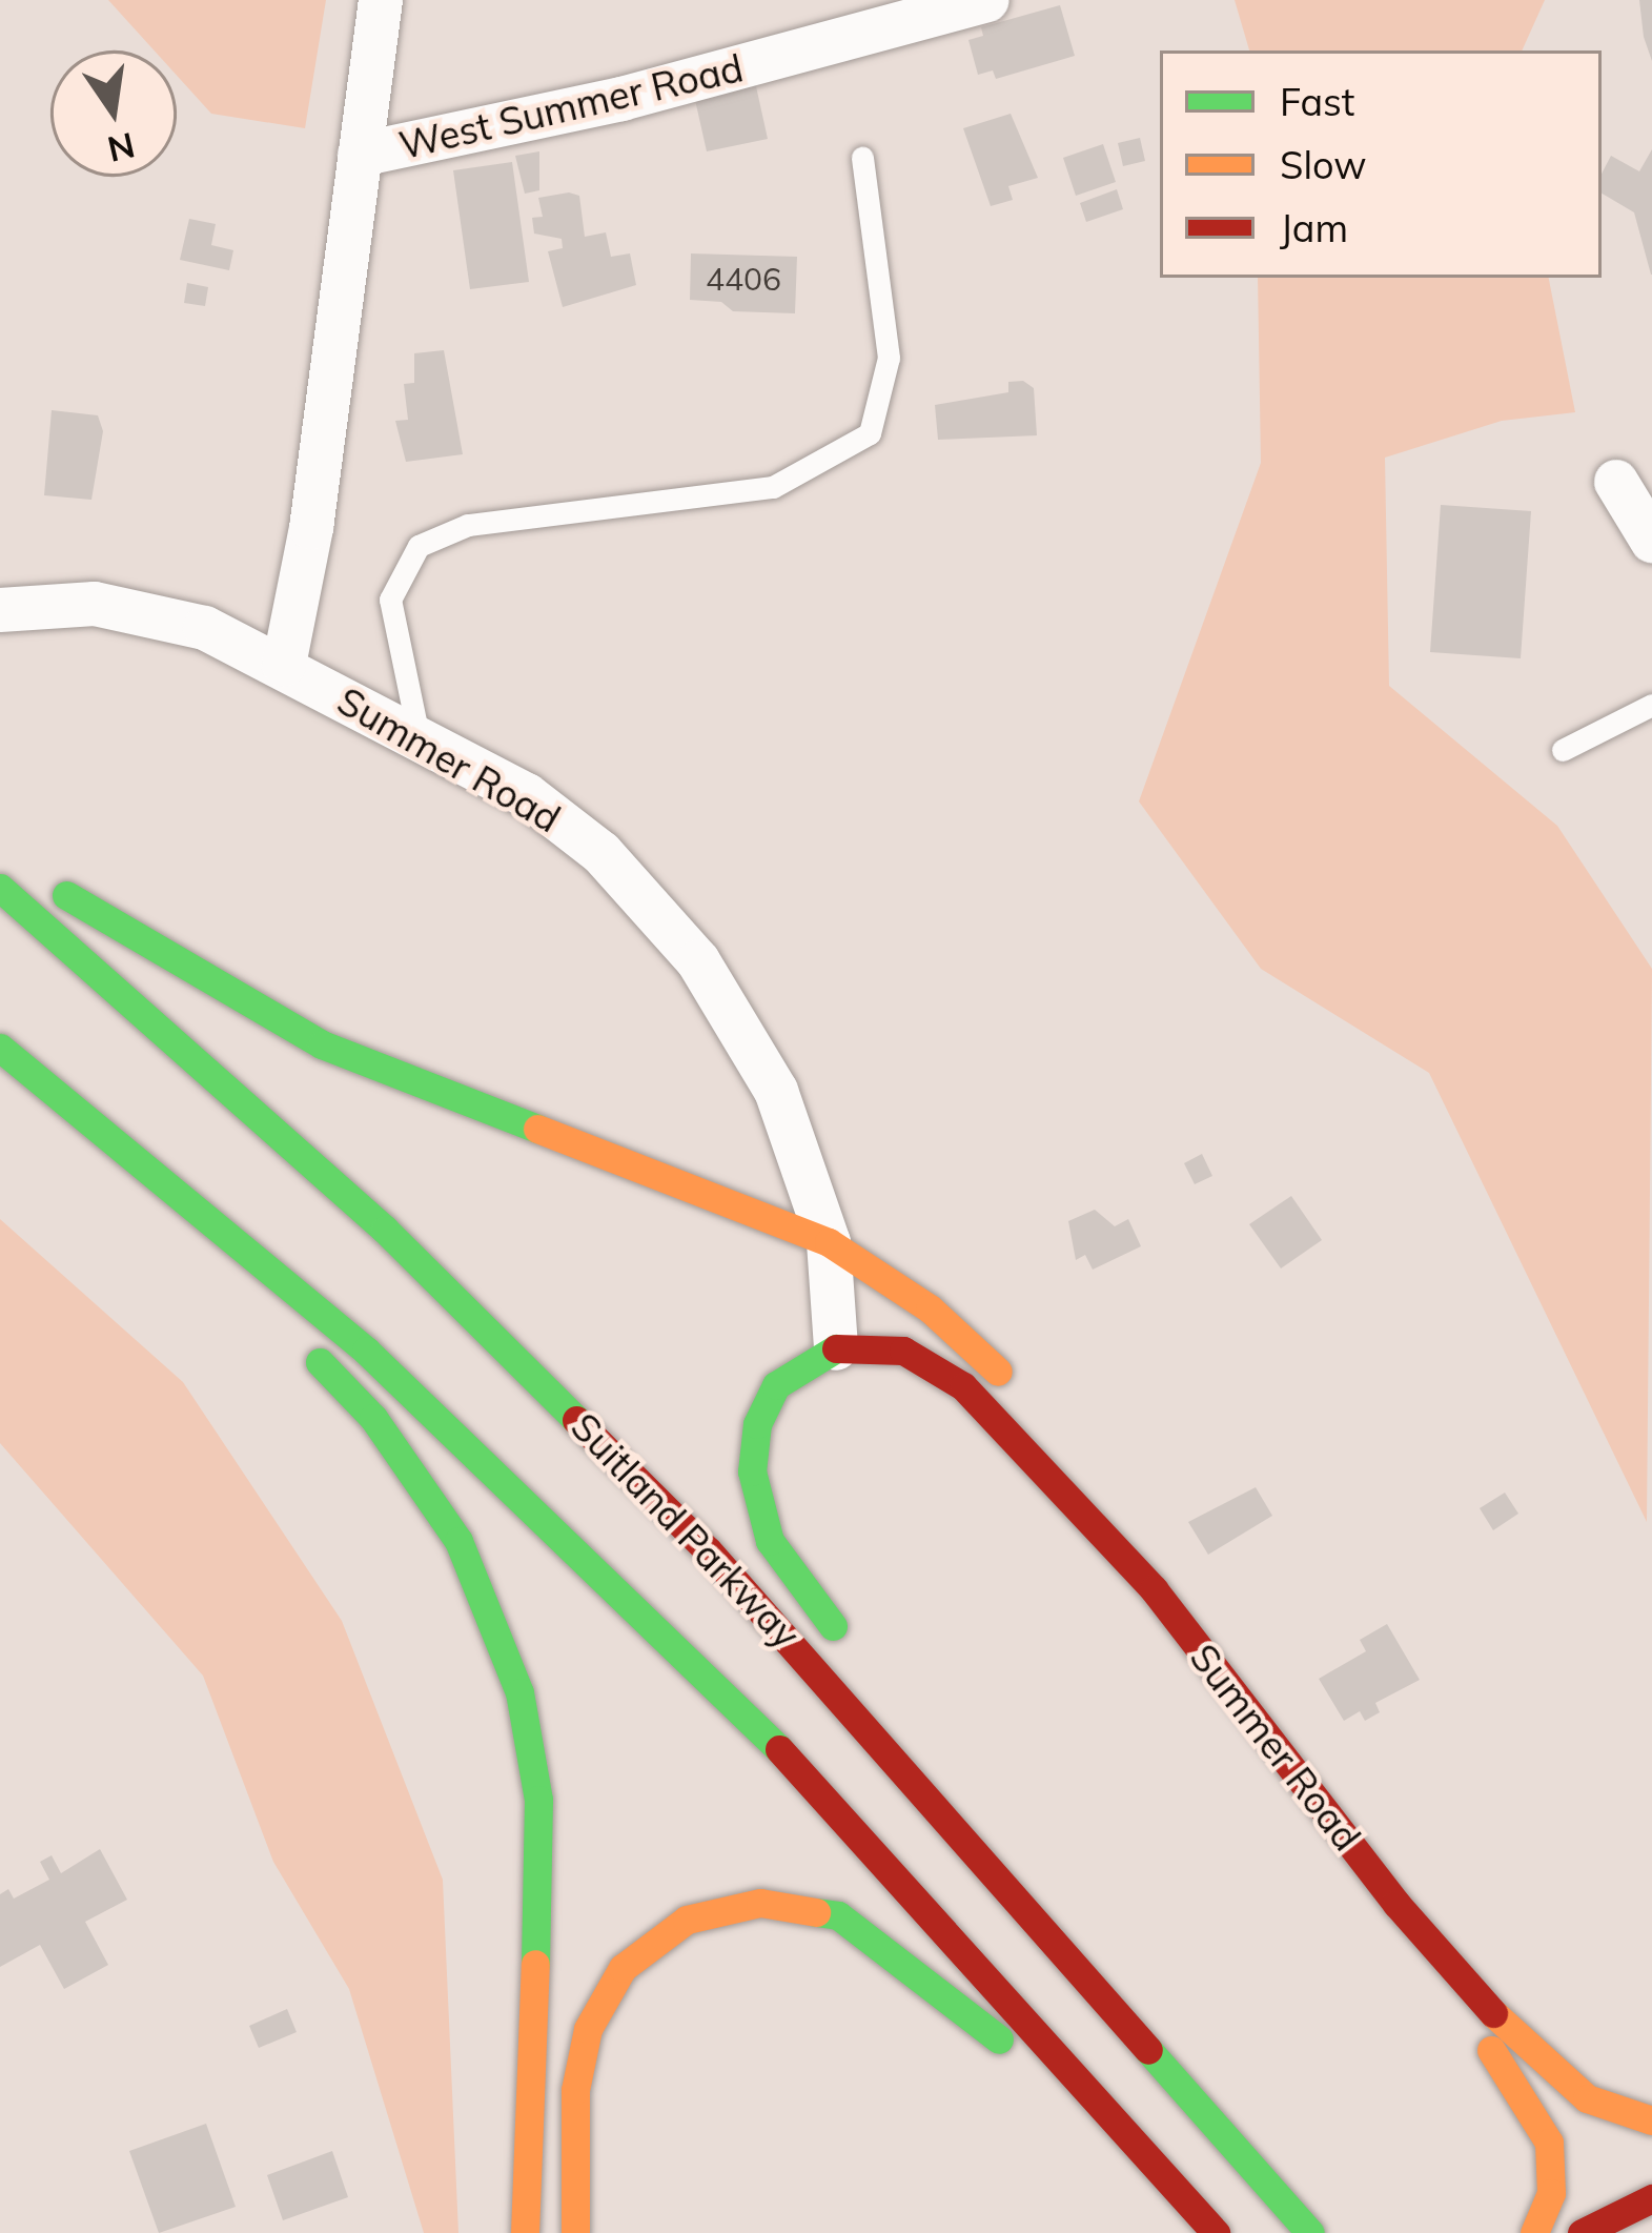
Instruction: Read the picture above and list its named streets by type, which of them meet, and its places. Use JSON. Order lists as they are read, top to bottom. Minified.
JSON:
{"streets":{"main road":["Summer Road","Suitland Parkway"],"street":["West Summer Road"]},"crossings":[["West Summer Road","Summer Road"]],"house_numbers":["4406"],"legend":["Fast","Slow","Jam"],"north":"bottom"}
